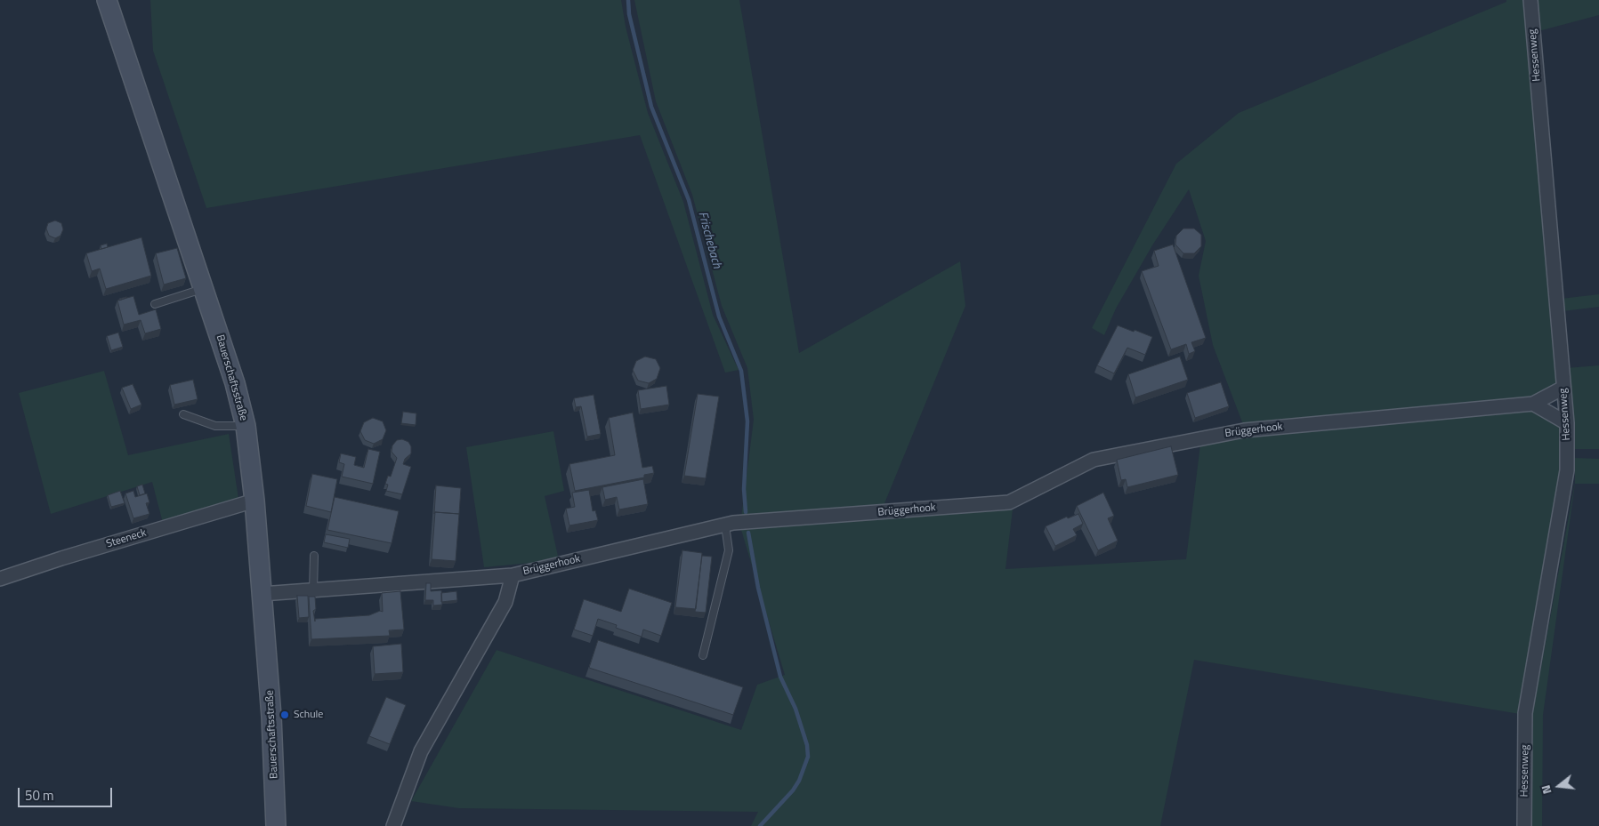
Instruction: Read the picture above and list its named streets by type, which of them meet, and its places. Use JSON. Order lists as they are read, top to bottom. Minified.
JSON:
{"streets":{"street":["Hessenweg","Bauerschaftsstraße","Brüggerhook","Steeneck"]},"crossings":[["Bauerschaftsstraße","Steeneck"]],"water":["Frischebach"],"places":["Schule"],"scale_bar":"50 m","north":"left"}
